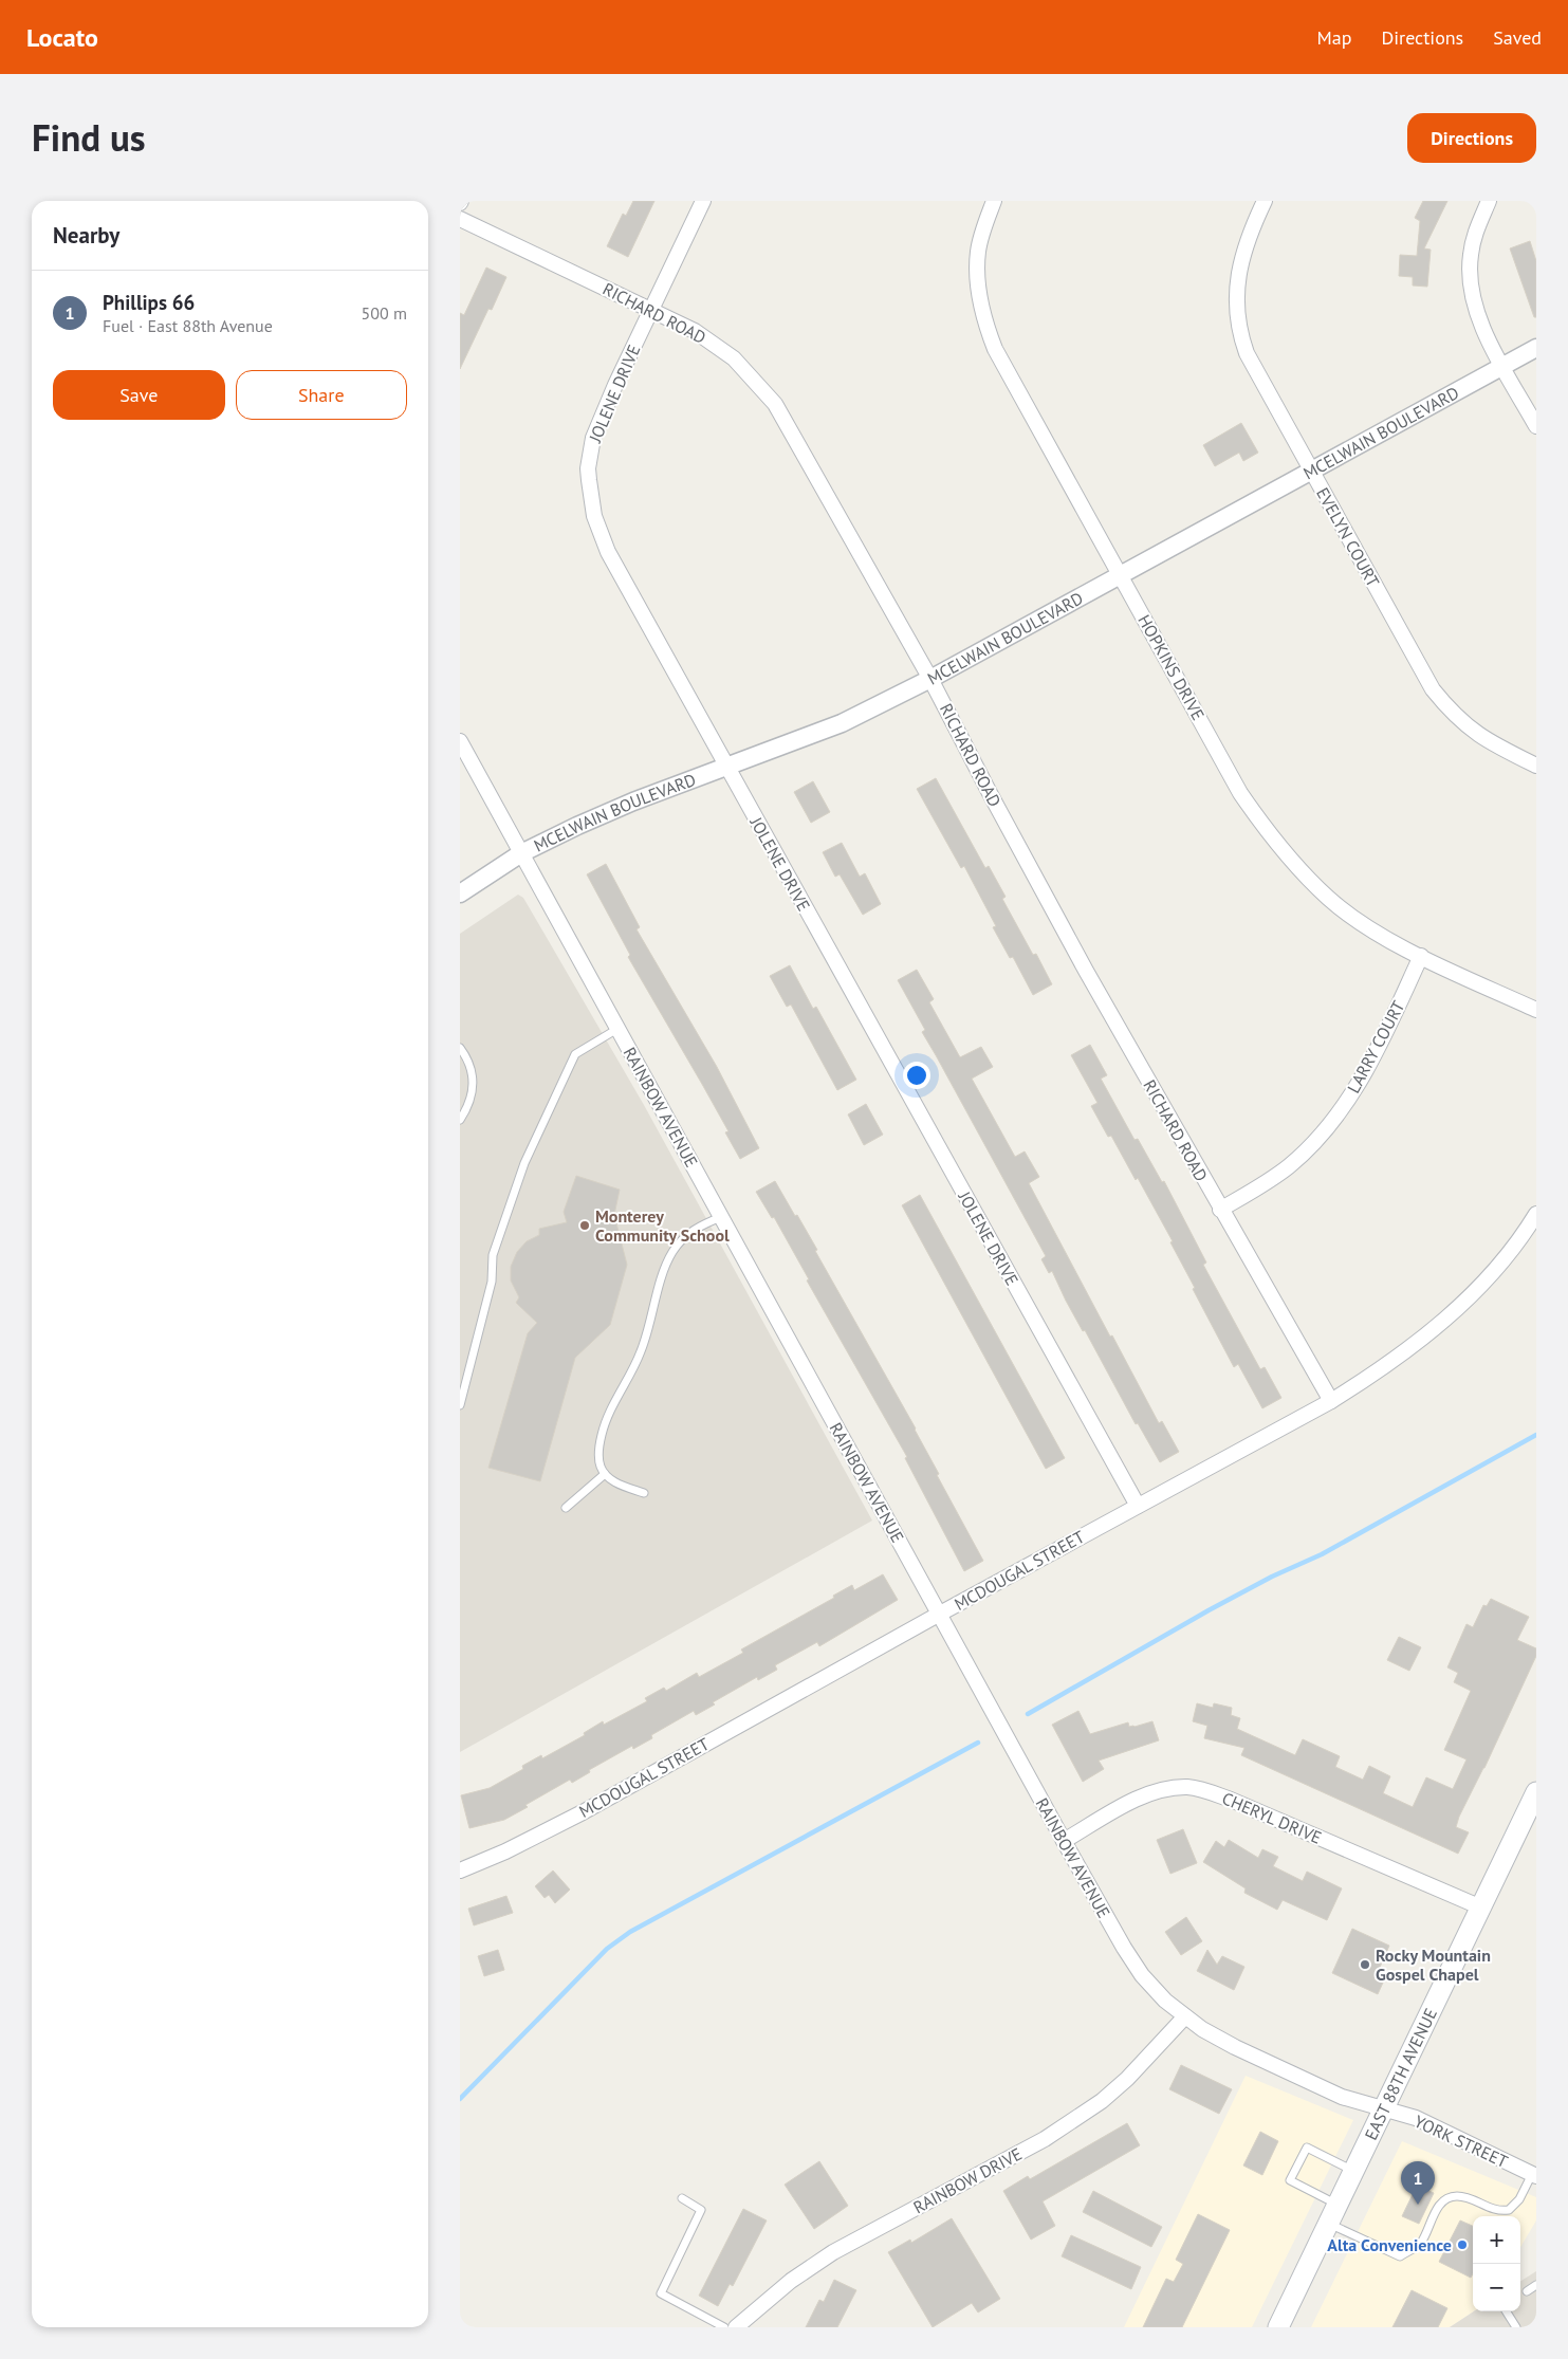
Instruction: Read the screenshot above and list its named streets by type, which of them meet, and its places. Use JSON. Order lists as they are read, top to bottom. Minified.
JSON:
{"streets":{"main road":["EAST 88TH AVENUE"],"street":["RICHARD ROAD","JOLENE DRIVE","MCELWAIN BOULEVARD","EVELYN COURT","HOPKINS DRIVE","LARRY COURT","RAINBOW AVENUE","MCDOUGAL STREET","CHERYL DRIVE","YORK STREET","RAINBOW DRIVE"]},"crossings":[["RICHARD ROAD","JOLENE DRIVE"],["RICHARD ROAD","MCELWAIN BOULEVARD"],["RICHARD ROAD","LARRY COURT"],["RICHARD ROAD","MCDOUGAL STREET"],["JOLENE DRIVE","MCELWAIN BOULEVARD"],["JOLENE DRIVE","MCDOUGAL STREET"],["MCELWAIN BOULEVARD","EVELYN COURT"],["MCELWAIN BOULEVARD","HOPKINS DRIVE"],["MCELWAIN BOULEVARD","RAINBOW AVENUE"],["HOPKINS DRIVE","LARRY COURT"],["RAINBOW AVENUE","MCDOUGAL STREET"],["RAINBOW AVENUE","CHERYL DRIVE"],["RAINBOW AVENUE","EAST 88TH AVENUE"],["RAINBOW AVENUE","YORK STREET"],["RAINBOW AVENUE","RAINBOW DRIVE"],["CHERYL DRIVE","EAST 88TH AVENUE"],["EAST 88TH AVENUE","YORK STREET"]],"places":["Monterey Community School","Rocky Mountain Gospel Chapel","Alta Convenience"],"page":{"header":"Locato","nav":["Map","Directions","Saved"],"title":"Find us","buttons":["Directions",["Save","Share"]],"heading":"Nearby","list":[{"mark":"1","name":"Phillips 66","note":"Fuel · East 88th Avenue","value":"500 m"}],"pins":"1","map_buttons":["+","−"]}}
